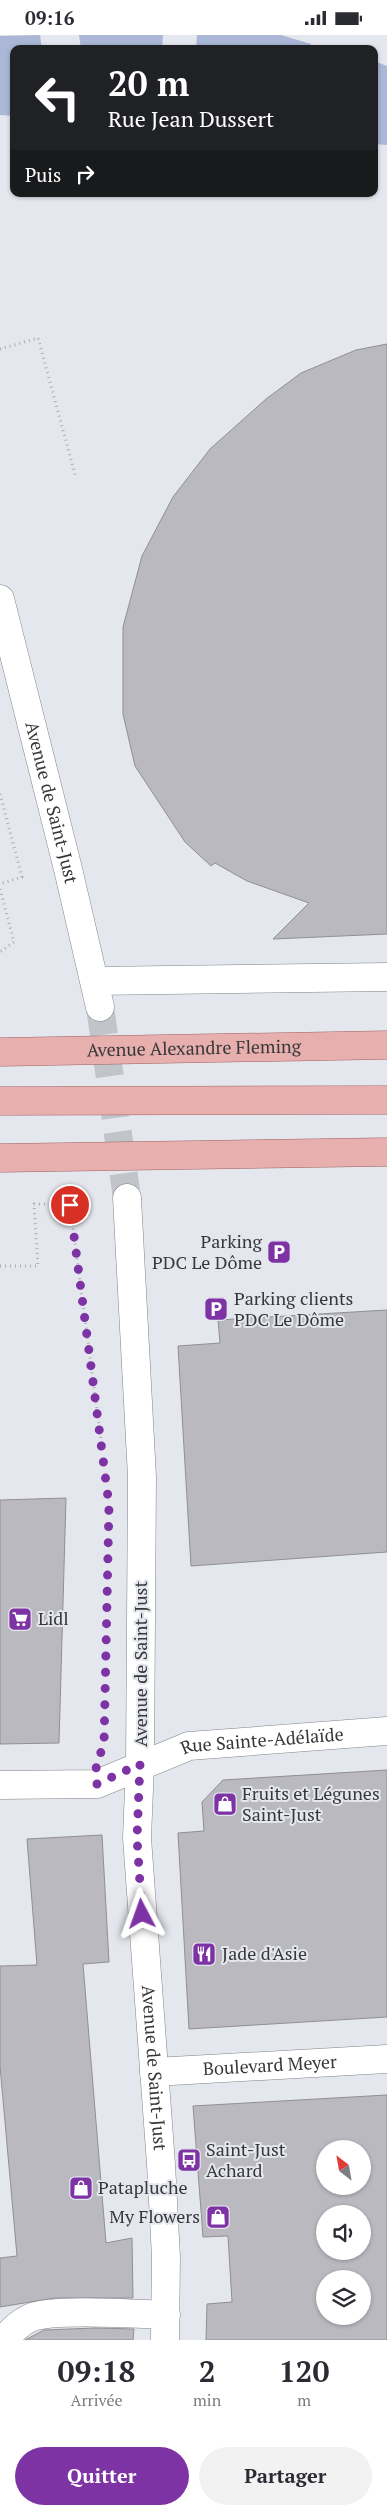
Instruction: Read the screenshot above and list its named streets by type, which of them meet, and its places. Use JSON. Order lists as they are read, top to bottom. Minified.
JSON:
{"streets":{"main road":["Avenue Alexandre Fleming"],"street":["Avenue de Saint-Just","Rue Sainte-Adélaïde","Boulevard Meyer"]},"crossings":[["Avenue de Saint-Just","Rue Sainte-Adélaïde"],["Avenue de Saint-Just","Boulevard Meyer"]],"places":{"parking":["Parking PDC Le Dôme","Parking clients PDC Le Dôme"],"supermarket":["Lidl"],"shop":["Fruits et Légunes Saint-Just","Patapluche","My Flowers"],"restaurant":["Jade d'Asie"],"bus stop":["Saint-Just Achard"]},"north":"top left","page":{"status":"09:16","turn":["20 m","Rue Jean Dussert"],"then":"Puis","eta":["09:18","Arrivée","2","min","120","m"],"buttons":["Quitter","Partager"]}}
